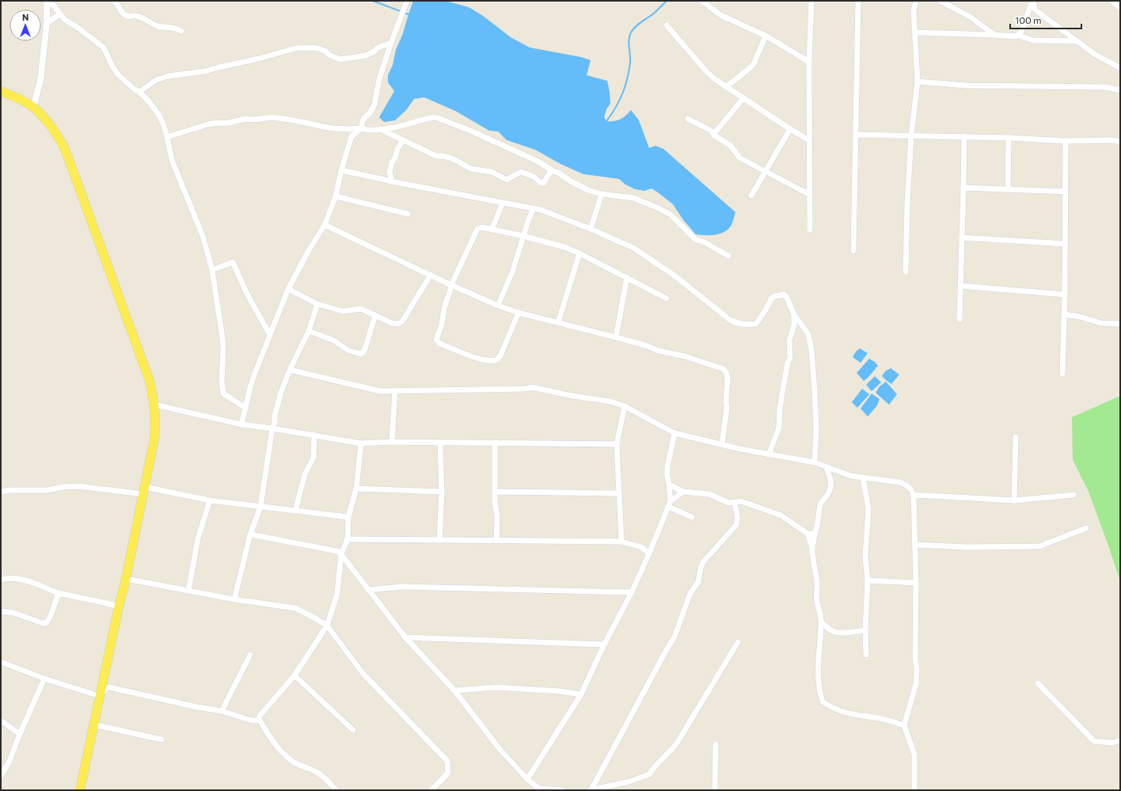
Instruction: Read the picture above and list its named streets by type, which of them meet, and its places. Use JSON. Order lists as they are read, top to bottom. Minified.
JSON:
{"scale_bar":"100 m","north":"top"}
